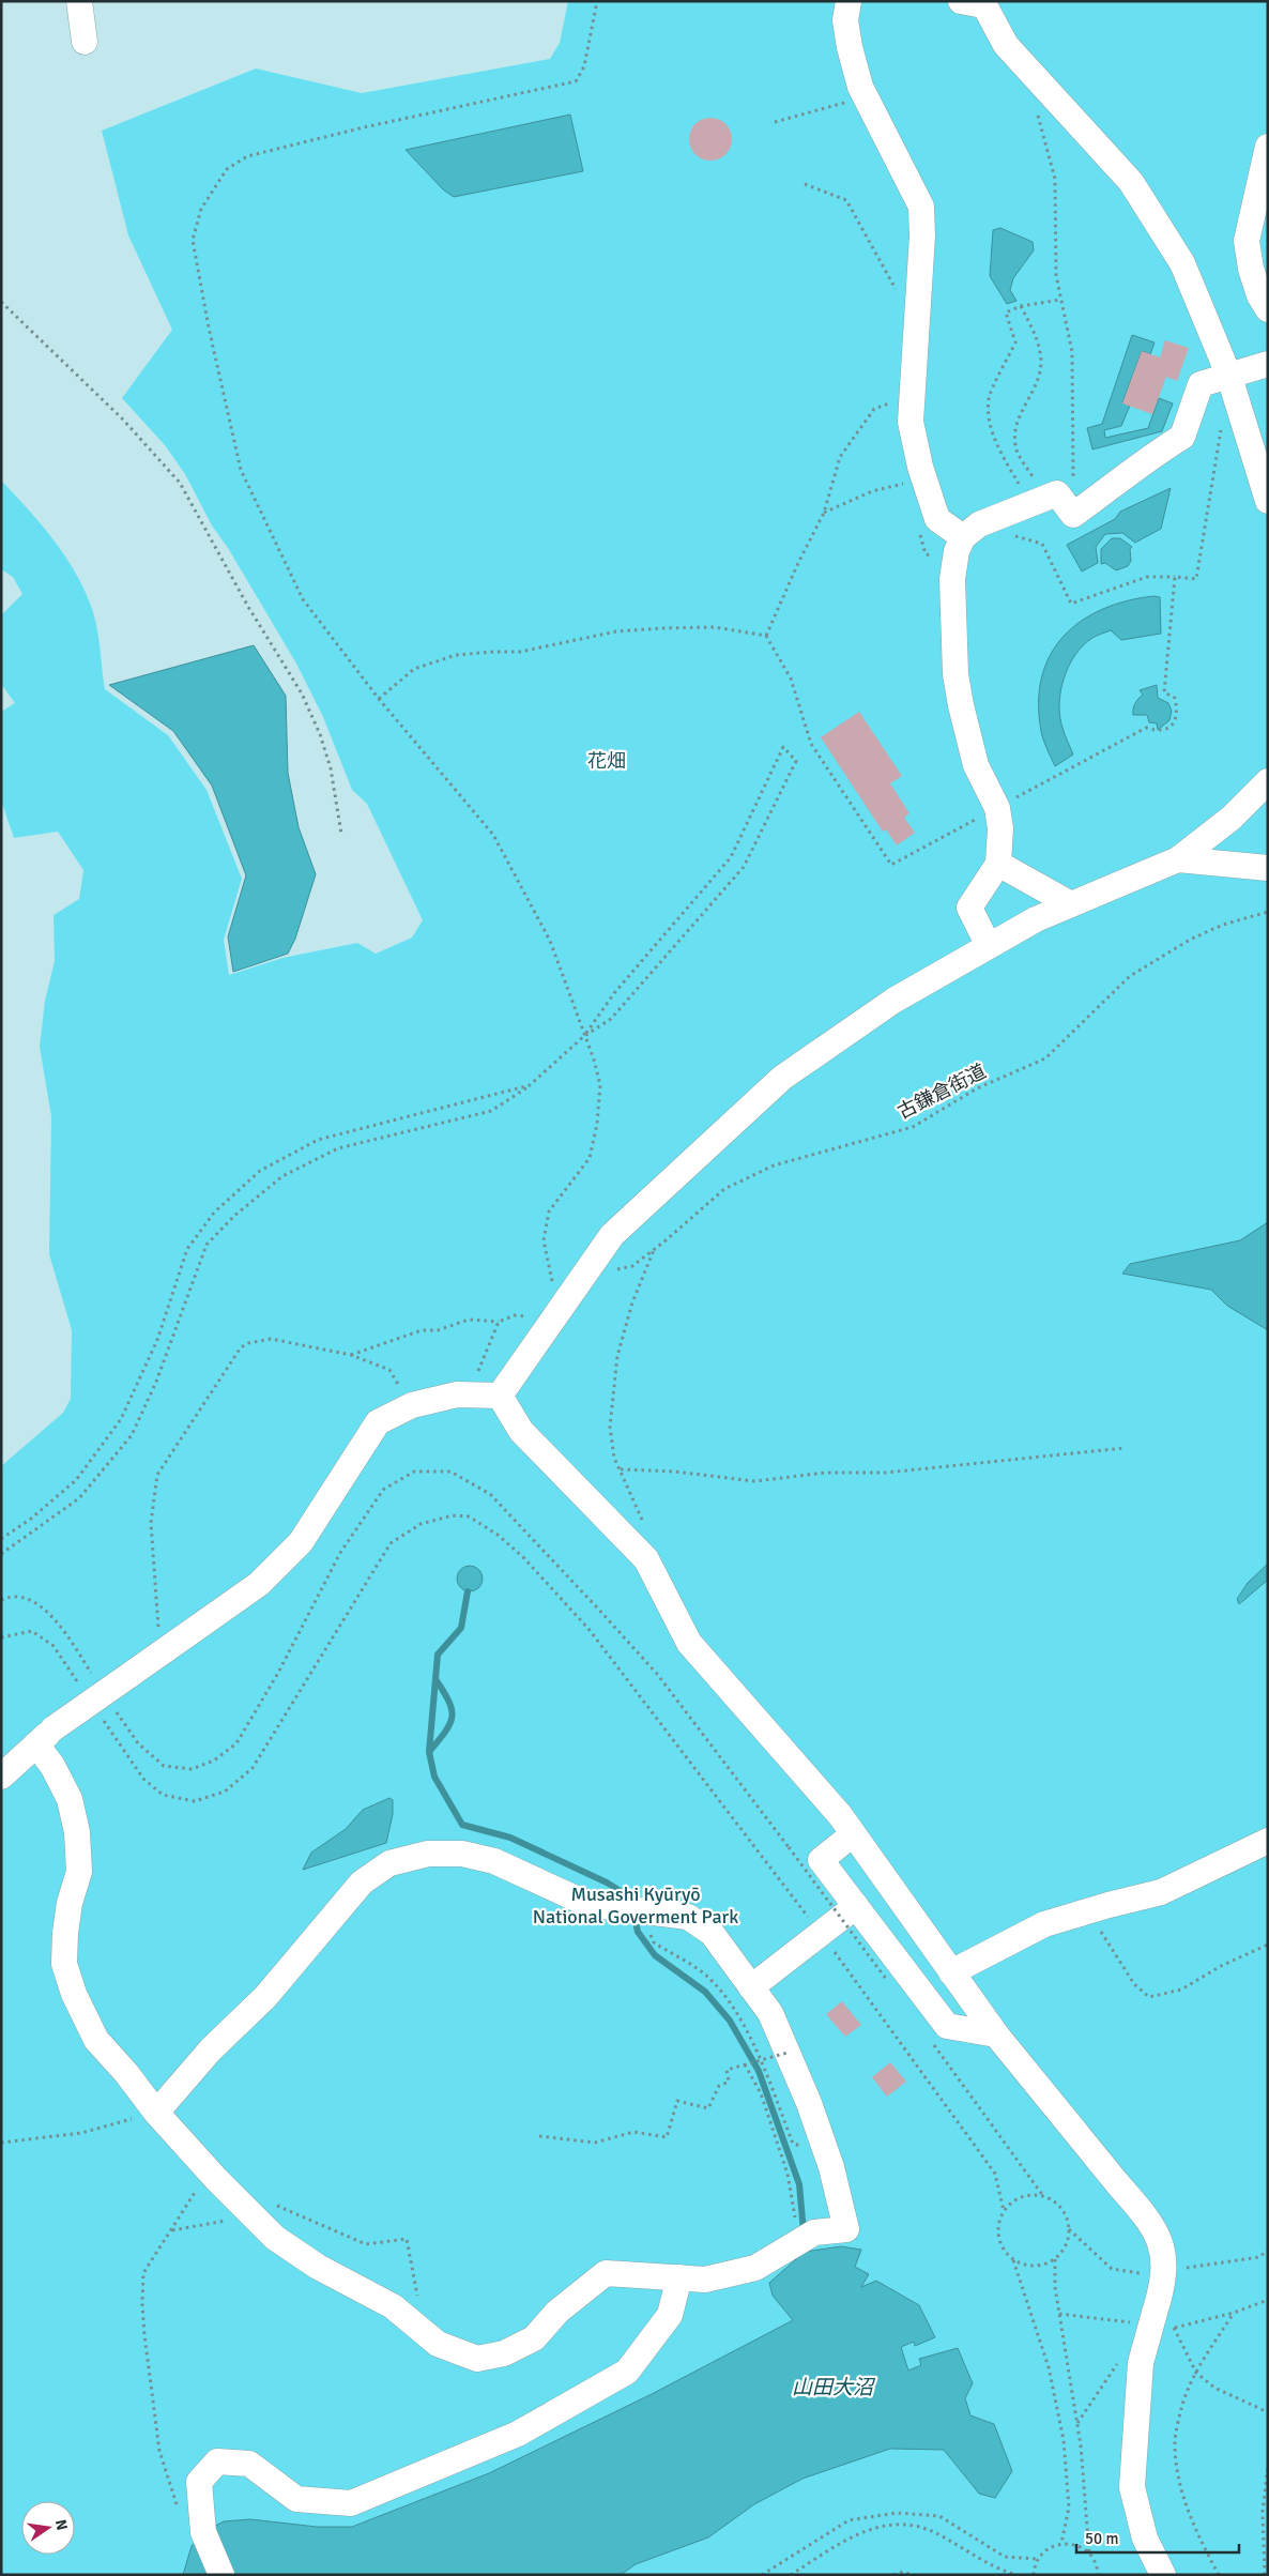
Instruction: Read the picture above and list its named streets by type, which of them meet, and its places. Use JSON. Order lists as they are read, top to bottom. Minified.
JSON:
{"streets":{"path":["古鎌倉街道"]},"water":["山田大沼"],"parks":["花畑","Musashi Kyūryō National Goverment Park"],"scale_bar":"50 m","north":"right"}
